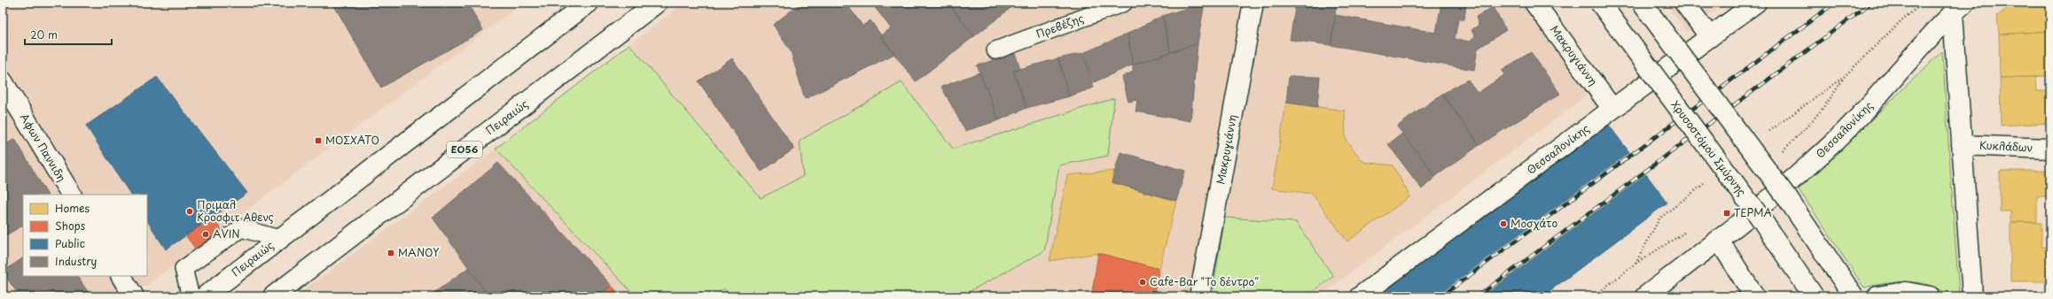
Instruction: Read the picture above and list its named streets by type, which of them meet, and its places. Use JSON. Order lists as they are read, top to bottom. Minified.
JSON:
{"streets":{"street":["Μακρυγιάννη","Πειραιώς","Θεσσαλονίκης","Κυκλάδων","Αφων Παννιδη","Χρυσοστόμου Σμύρνης","ΕΟ56"],"lane":["Πρεβέζης"]},"crossings":[["Μακρυγιάννη","Θεσσαλονίκης"]],"places":{"transit":["ΜΟΣΧΑΤΟ","ΤΕΡΜΑ","ΜΑΝΟΥ"],"other":["Πριμαλ Κροσφιτ Αθενς","Μοσχάτο","AVIN","Cafe-Bar \"Το δέντρο\""]},"legend":["Homes","Shops","Public","Industry"],"scale_bar":"20 m"}
